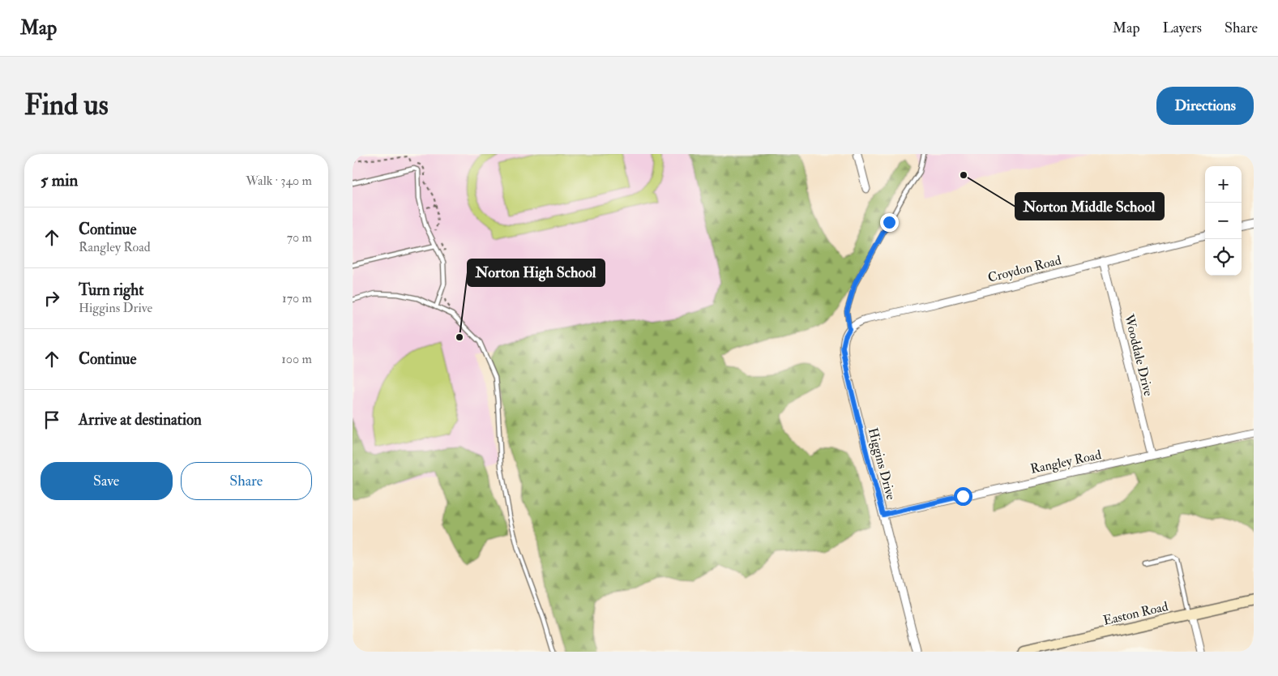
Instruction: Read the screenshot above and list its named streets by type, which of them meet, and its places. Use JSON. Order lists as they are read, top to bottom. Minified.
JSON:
{"streets":{"street":["Croydon Road","Wooddale Drive","Rangley Road","Higgins Drive","Easton Road"]},"crossings":[["Croydon Road","Wooddale Drive"],["Croydon Road","Higgins Drive"],["Wooddale Drive","Rangley Road"],["Rangley Road","Higgins Drive"]],"places":["Norton Middle School","Norton High School"],"page":{"header":"Map","nav":["Map","Layers","Share"],"buttons":["Directions",["Save","Share"]],"title":"Find us","heading":["5 min","Walk · 340 m"],"map_buttons":["+","−"],"list":[["Continue","Rangley Road","70 m"],["Turn right","Higgins Drive","170 m"],["Continue","100 m"],"Arrive at destination"]}}
